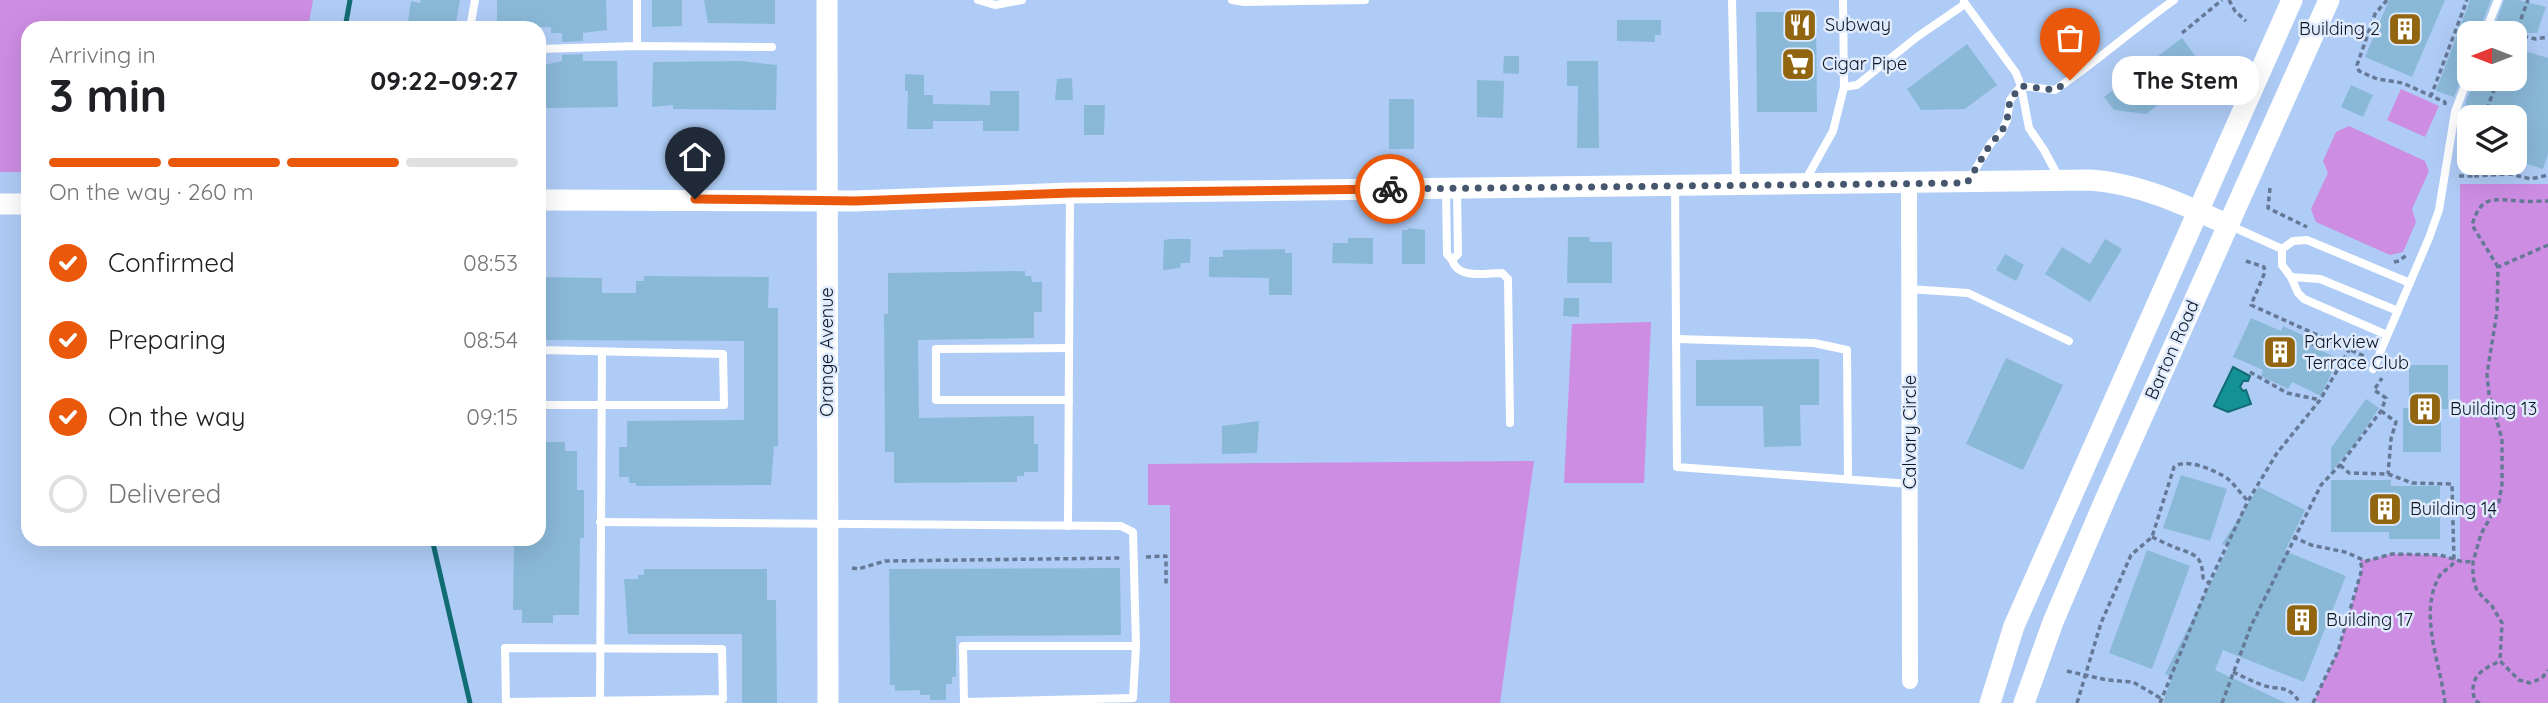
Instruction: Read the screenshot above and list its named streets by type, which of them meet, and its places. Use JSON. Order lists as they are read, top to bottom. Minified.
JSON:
{"streets":{"main road":["Barton Road","Orange Avenue"],"street":["Calvary Circle"]},"places":{"restaurant":["Subway"],"building":["Building 2","Parkview Terrace Club","Building 13","Building 14","Building 17"],"supermarket":["Cigar Pipe"],"other":["The Stem"]},"north":"left","page":{"heading":["3 min","Arriving in","09:22–09:27"],"bubble":"The Stem","bar":"On the way · 260 m","list":[["Confirmed","08:53"],["Preparing","08:54"],["On the way","09:15"],"Delivered"]}}
